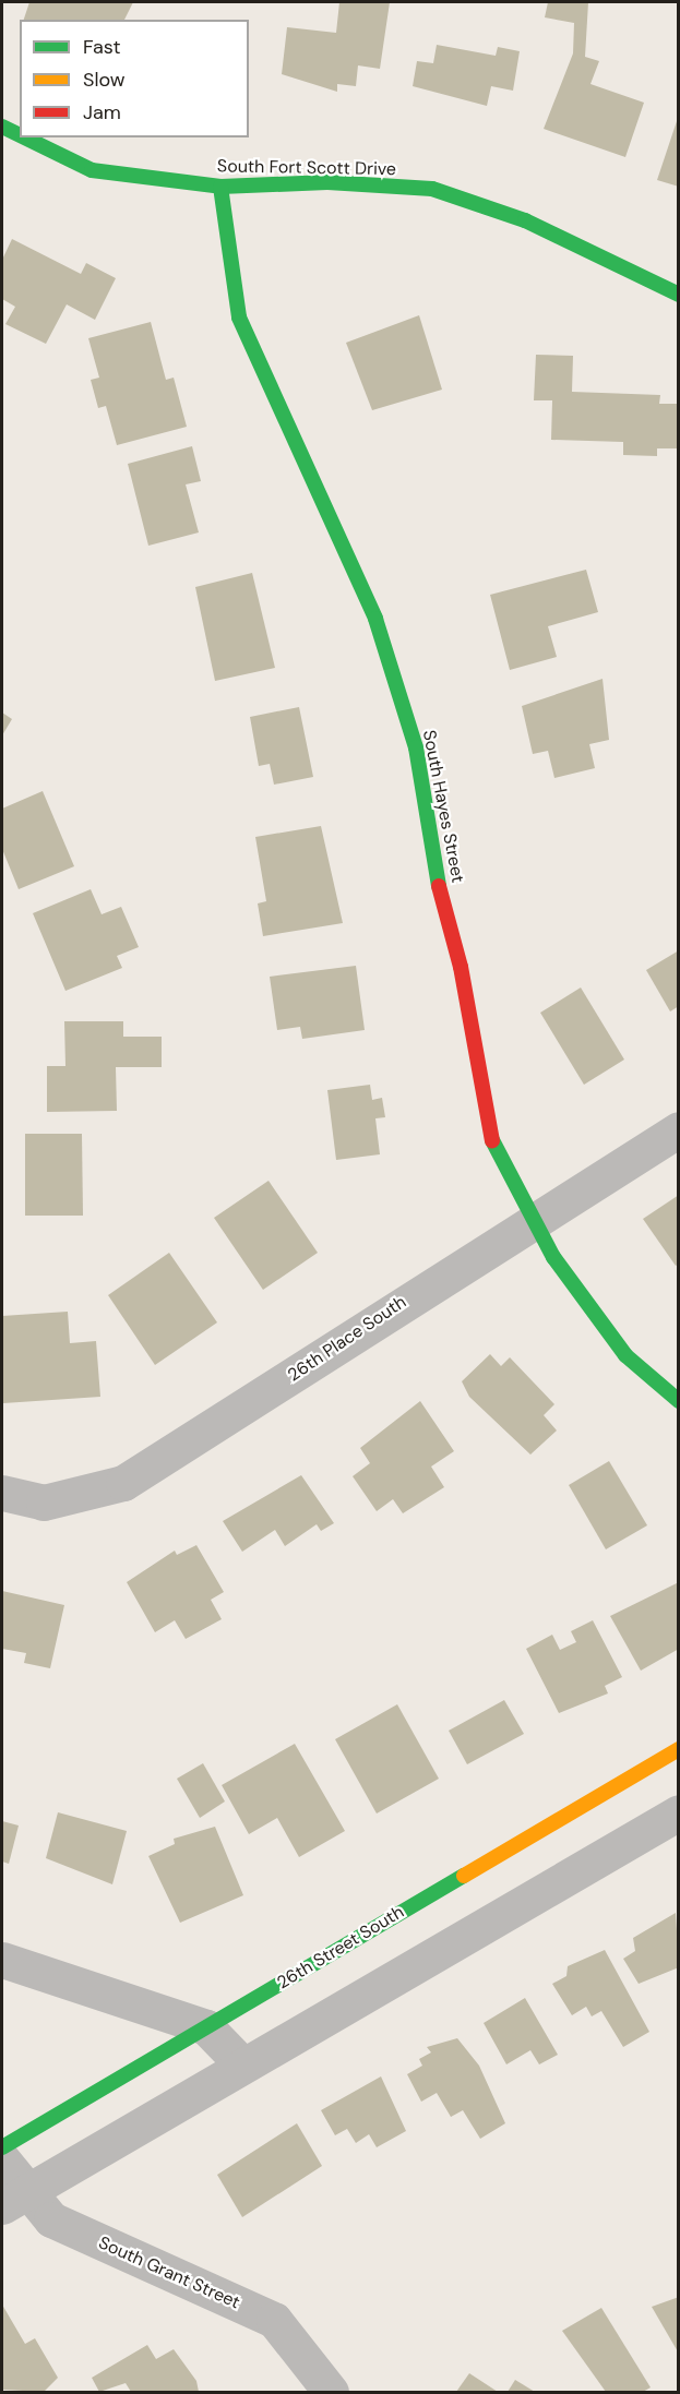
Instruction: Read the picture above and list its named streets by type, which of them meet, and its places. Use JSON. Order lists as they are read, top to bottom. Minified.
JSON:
{"streets":{"street":["South Fort Scott Drive","South Hayes Street","26th Place South","26th Street South","South Grant Street"]},"crossings":[["South Fort Scott Drive","South Hayes Street"],["South Hayes Street","26th Place South"]],"legend":["Fast","Slow","Jam"]}
